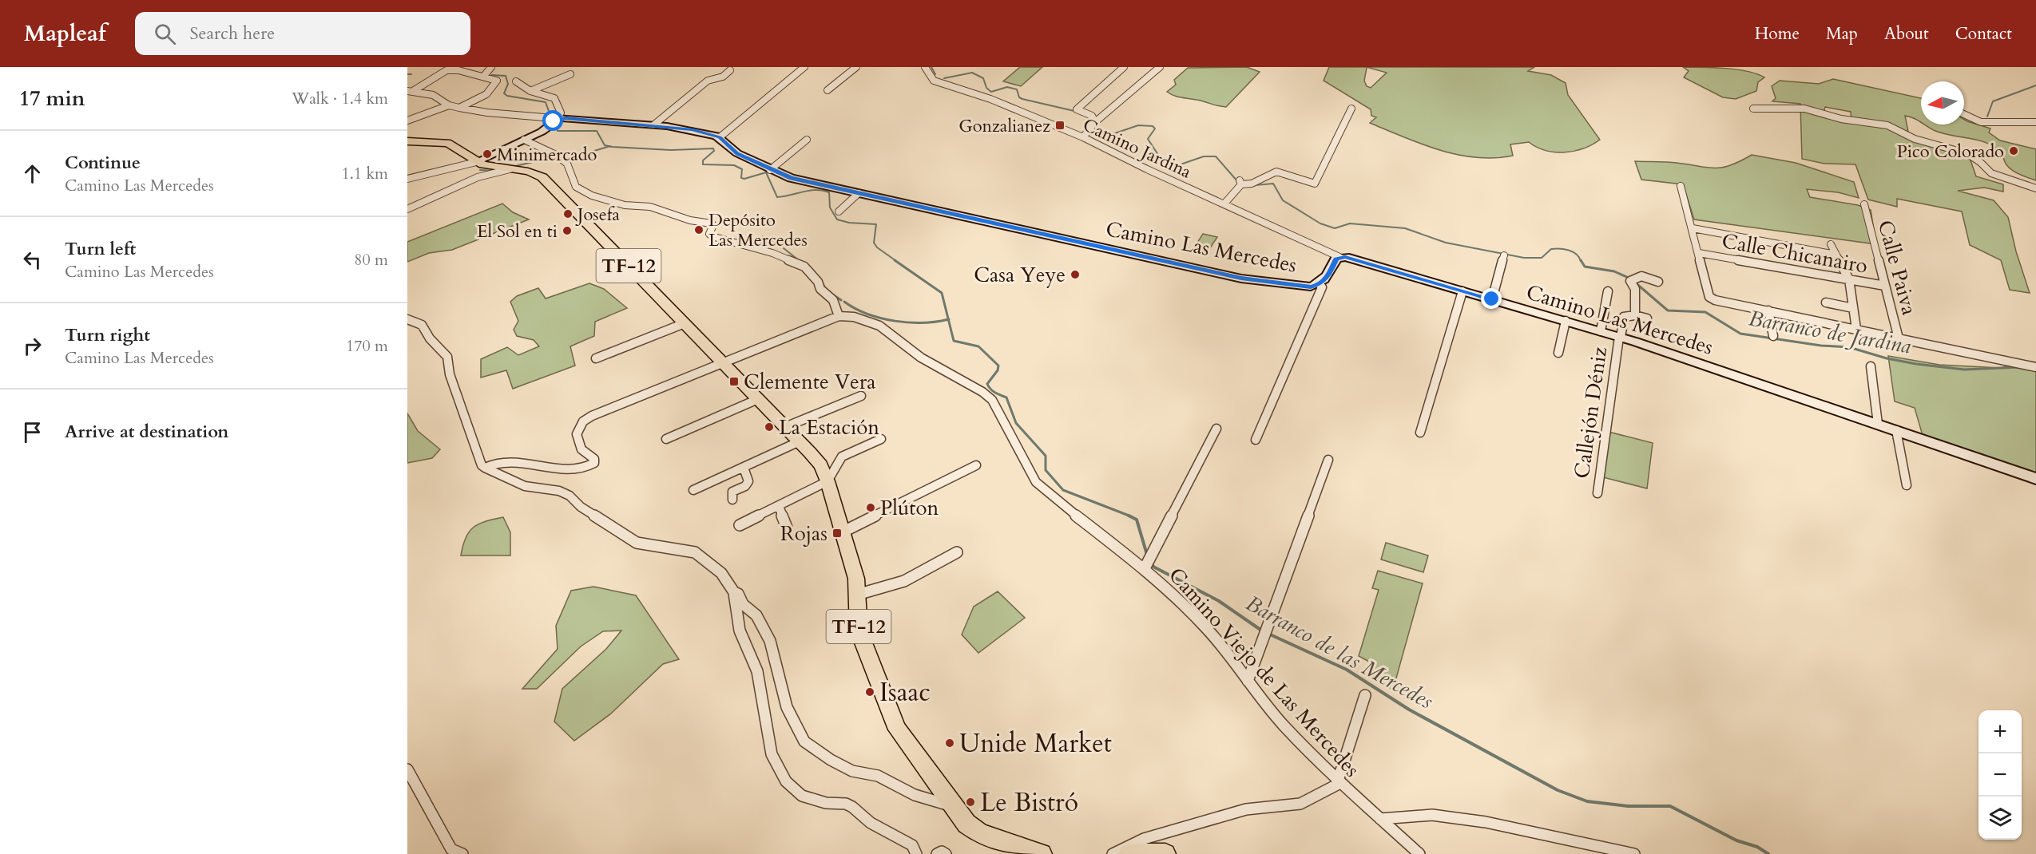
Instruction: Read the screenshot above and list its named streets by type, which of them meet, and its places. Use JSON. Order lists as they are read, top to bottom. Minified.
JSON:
{"streets":{"main road":["Camino Las Mercedes","TF-12"],"street":["Camino Jardina","Calle Chicanairo","Calle Paiva","Callejón Déniz","Camino Viejo de Las Mercedes"]},"crossings":[["Camino Jardina","Camino Las Mercedes"],["Camino Las Mercedes","Callejón Déniz"],["Calle Chicanairo","Calle Paiva"]],"water":["Barranco de Jardina","Barranco de las Mercedes"],"places":{"transit":["Gonzalianez","Clemente Vera","Rojas"],"other":["Pico Colorado","Minimercado","Josefa","Depósito Las Mercedes","El Sol en ti","Casa Yeye","La Estación","Plúton","Isaac","Unide Market","Le Bistró"]},"north":"left","page":{"header":"Mapleaf","search":"Search here","nav":["Home","Map","About","Contact"],"heading":["17 min","Walk · 1.4 km"],"list":[["Continue","Camino Las Mercedes","1.1 km"],["Turn left","Camino Las Mercedes","80 m"],["Turn right","Camino Las Mercedes","170 m"],"Arrive at destination"],"map_buttons":["+","−"]}}
